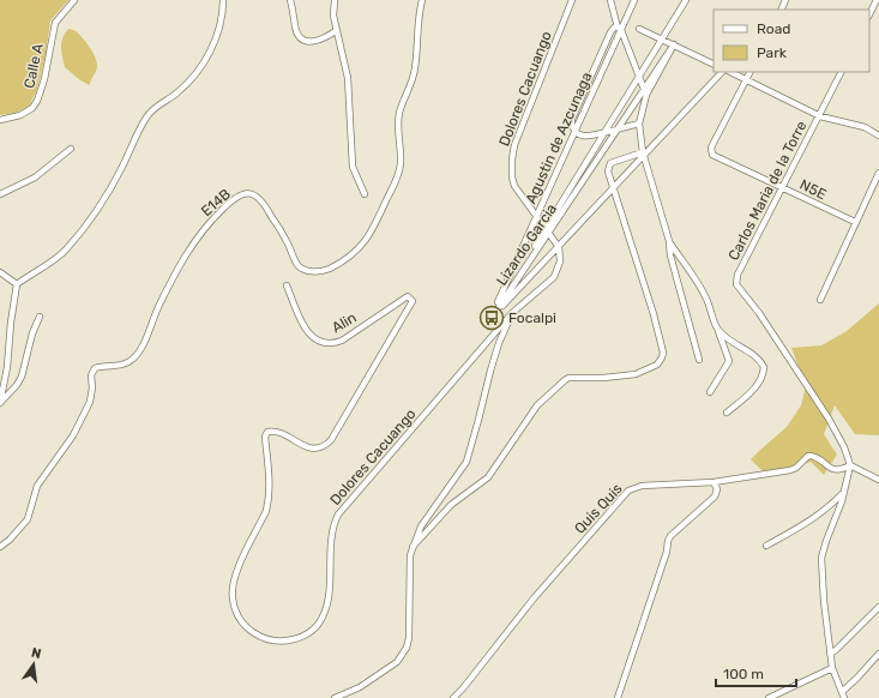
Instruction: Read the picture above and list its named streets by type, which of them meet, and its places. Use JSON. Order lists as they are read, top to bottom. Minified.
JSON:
{"streets":{"street":["Calle A","Dolores Cacuango","Agustin de Azcunaga","N5E","Carlos Maria de la Torre","E14B","Lizardo Garcia","Alin","Quis Quis"]},"crossings":[["Dolores Cacuango","Agustin de Azcunaga"],["Dolores Cacuango","Lizardo Garcia"],["Dolores Cacuango","Alin"],["Agustin de Azcunaga","Lizardo Garcia"],["N5E","Carlos Maria de la Torre"],["Carlos Maria de la Torre","Quis Quis"]],"places":{"bus stop":["Focalpi"]},"legend":["Road","Park"],"scale_bar":"100 m","north":"top"}
